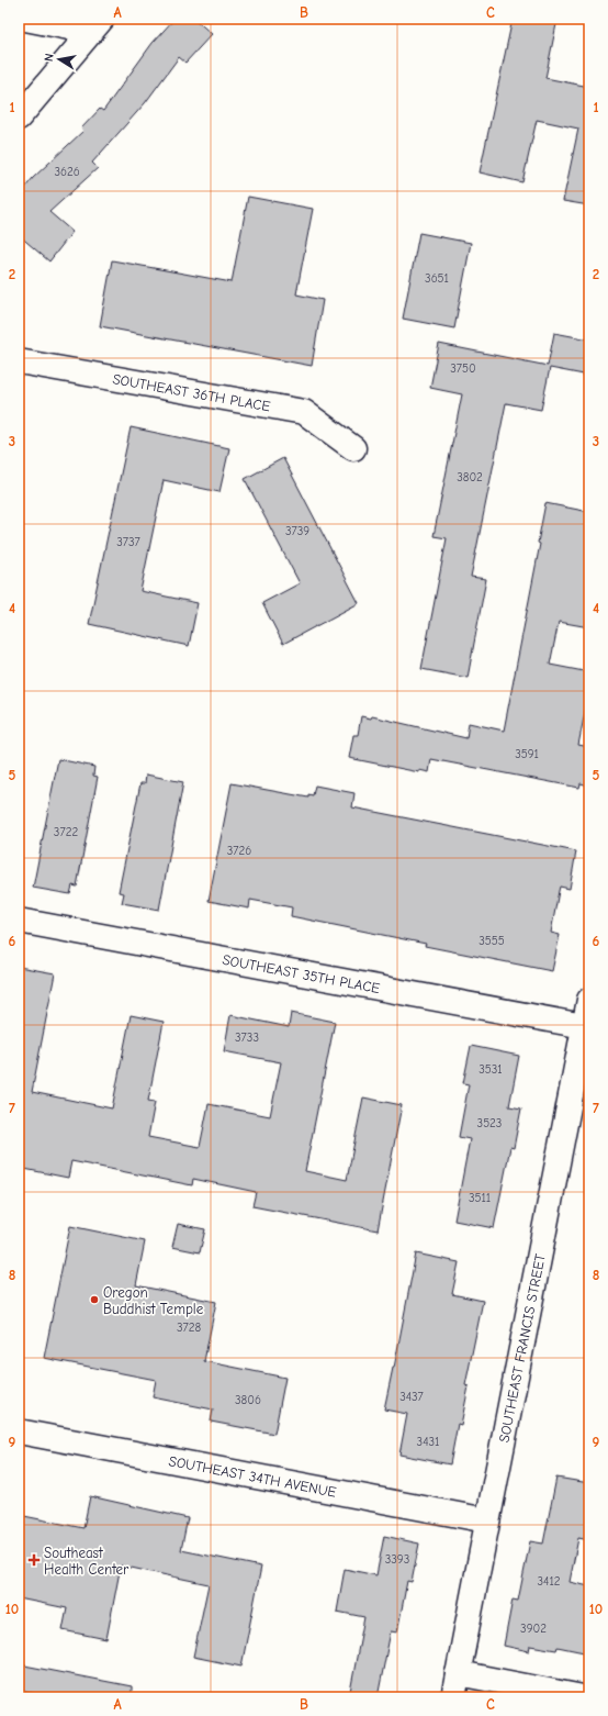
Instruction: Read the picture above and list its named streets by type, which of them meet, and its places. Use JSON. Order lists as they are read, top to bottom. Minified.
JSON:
{"streets":{"street":["SOUTHEAST 36TH PLACE","SOUTHEAST 35TH PLACE","SOUTHEAST FRANCIS STREET","SOUTHEAST 34TH AVENUE"]},"crossings":[["SOUTHEAST 35TH PLACE","SOUTHEAST FRANCIS STREET"],["SOUTHEAST FRANCIS STREET","SOUTHEAST 34TH AVENUE"]],"places":{"other":["Oregon Buddhist Temple"],"health":["Southeast Health Center"]},"house_numbers":["3626","3651","3750","3802","3739","3737","3591","3722","3726","3555","3733","3531","3523","3511","3728","3437","3806","3431","3393","3412","3902"],"north":"left","grid":{"columns":["A","B","C"],"rows":["1","2","3","4","5","6","7","8","9","10"]}}
